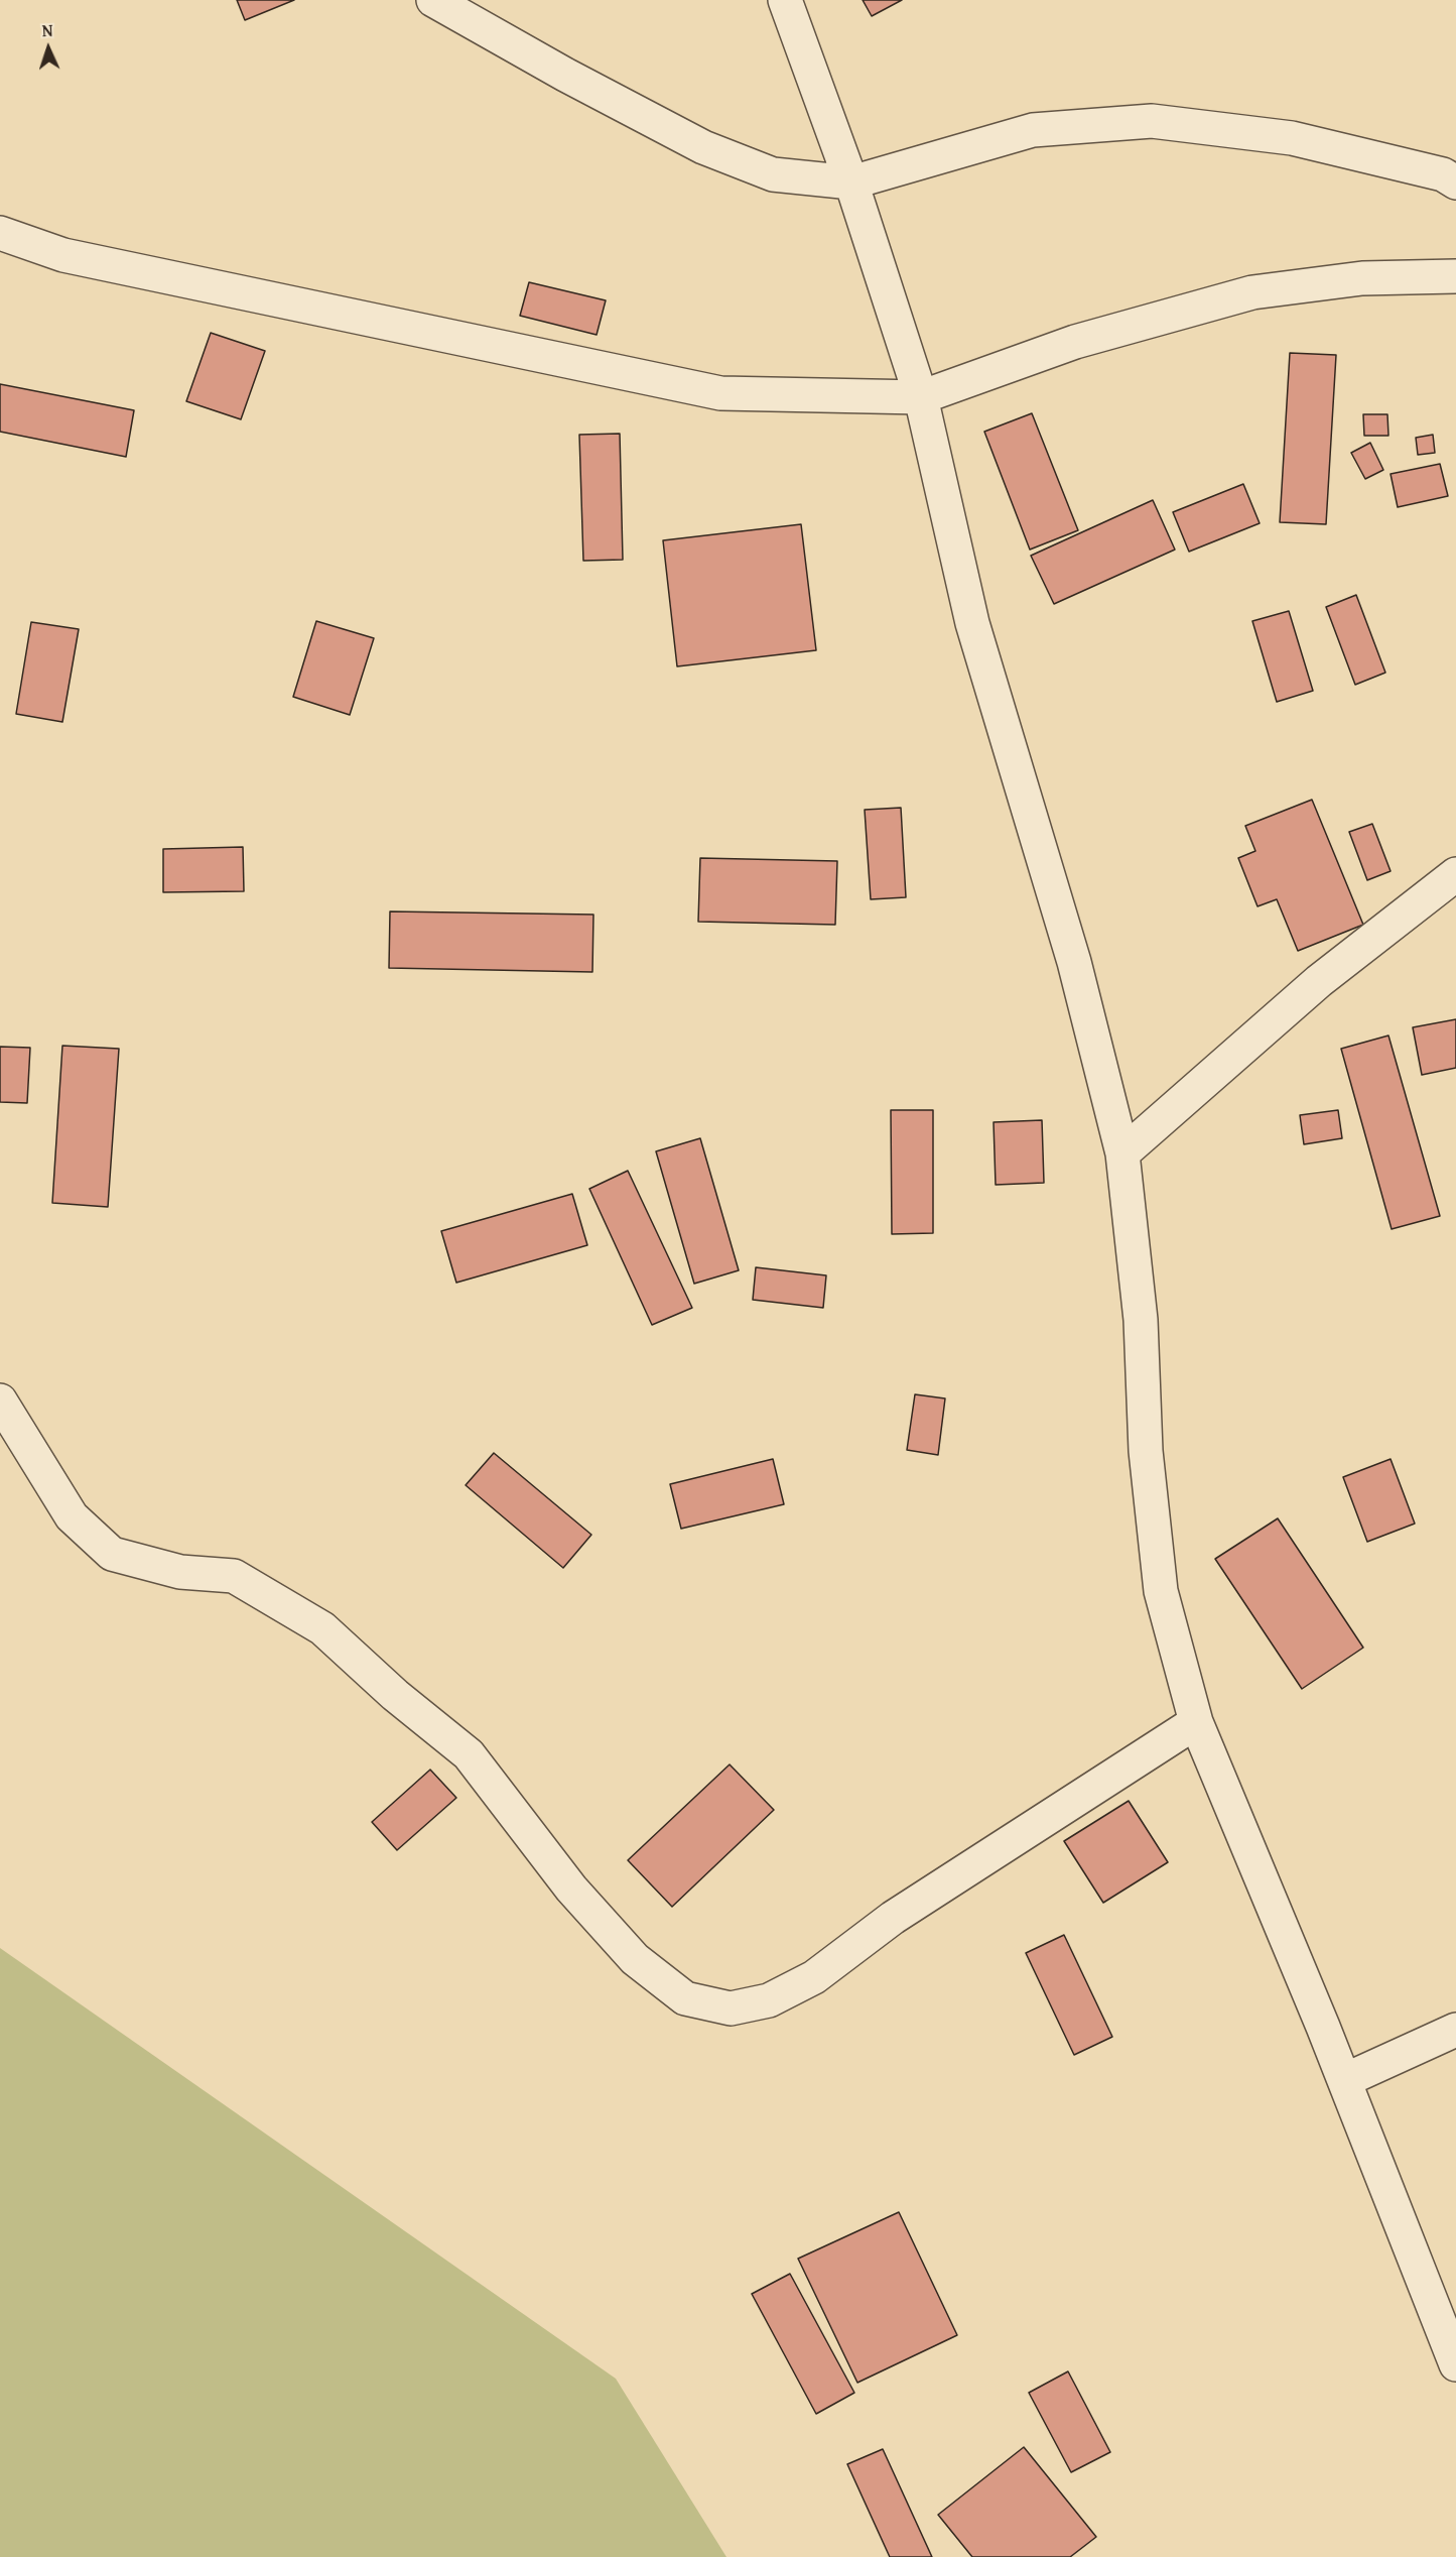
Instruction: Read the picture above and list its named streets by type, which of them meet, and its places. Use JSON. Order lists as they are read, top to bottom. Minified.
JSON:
{"north":"top"}
